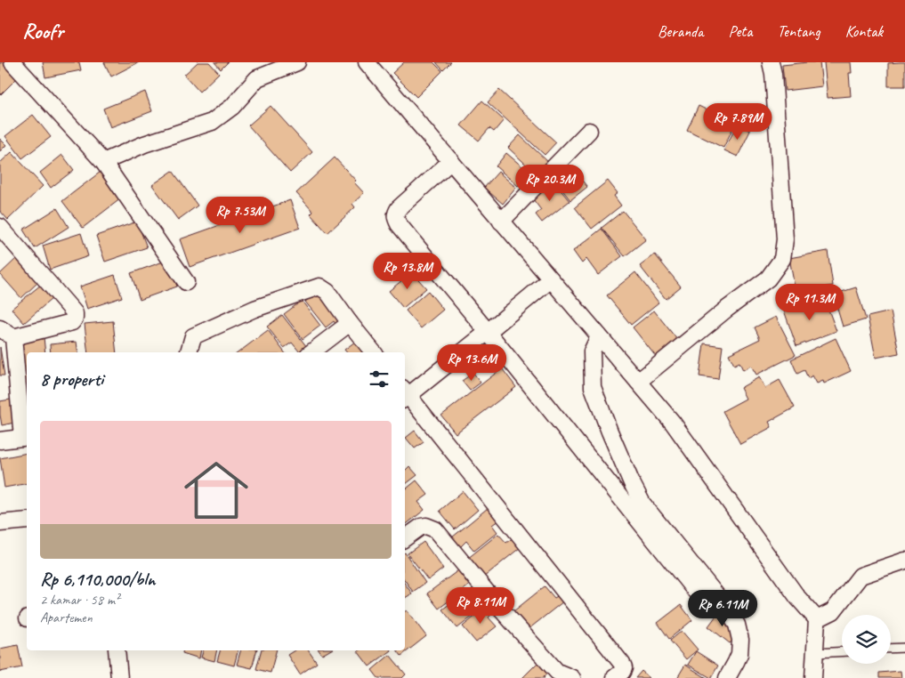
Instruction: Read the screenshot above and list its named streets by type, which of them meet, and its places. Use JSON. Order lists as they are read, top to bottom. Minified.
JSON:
{"page":{"header":"Roofr","nav":["Beranda","Peta","Tentang","Kontak"],"price":["Rp 7.89M","Rp 20.3M","Rp 7.53M","Rp 13.8M","Rp 11.3M","Rp 13.6M","Rp 8.11M","Rp 6.11M"],"heading":"8 properti","list":[{"name":"Rp 6,110,000/bln","note":"2 kamar · 58 m² · Apartemen"}]}}
